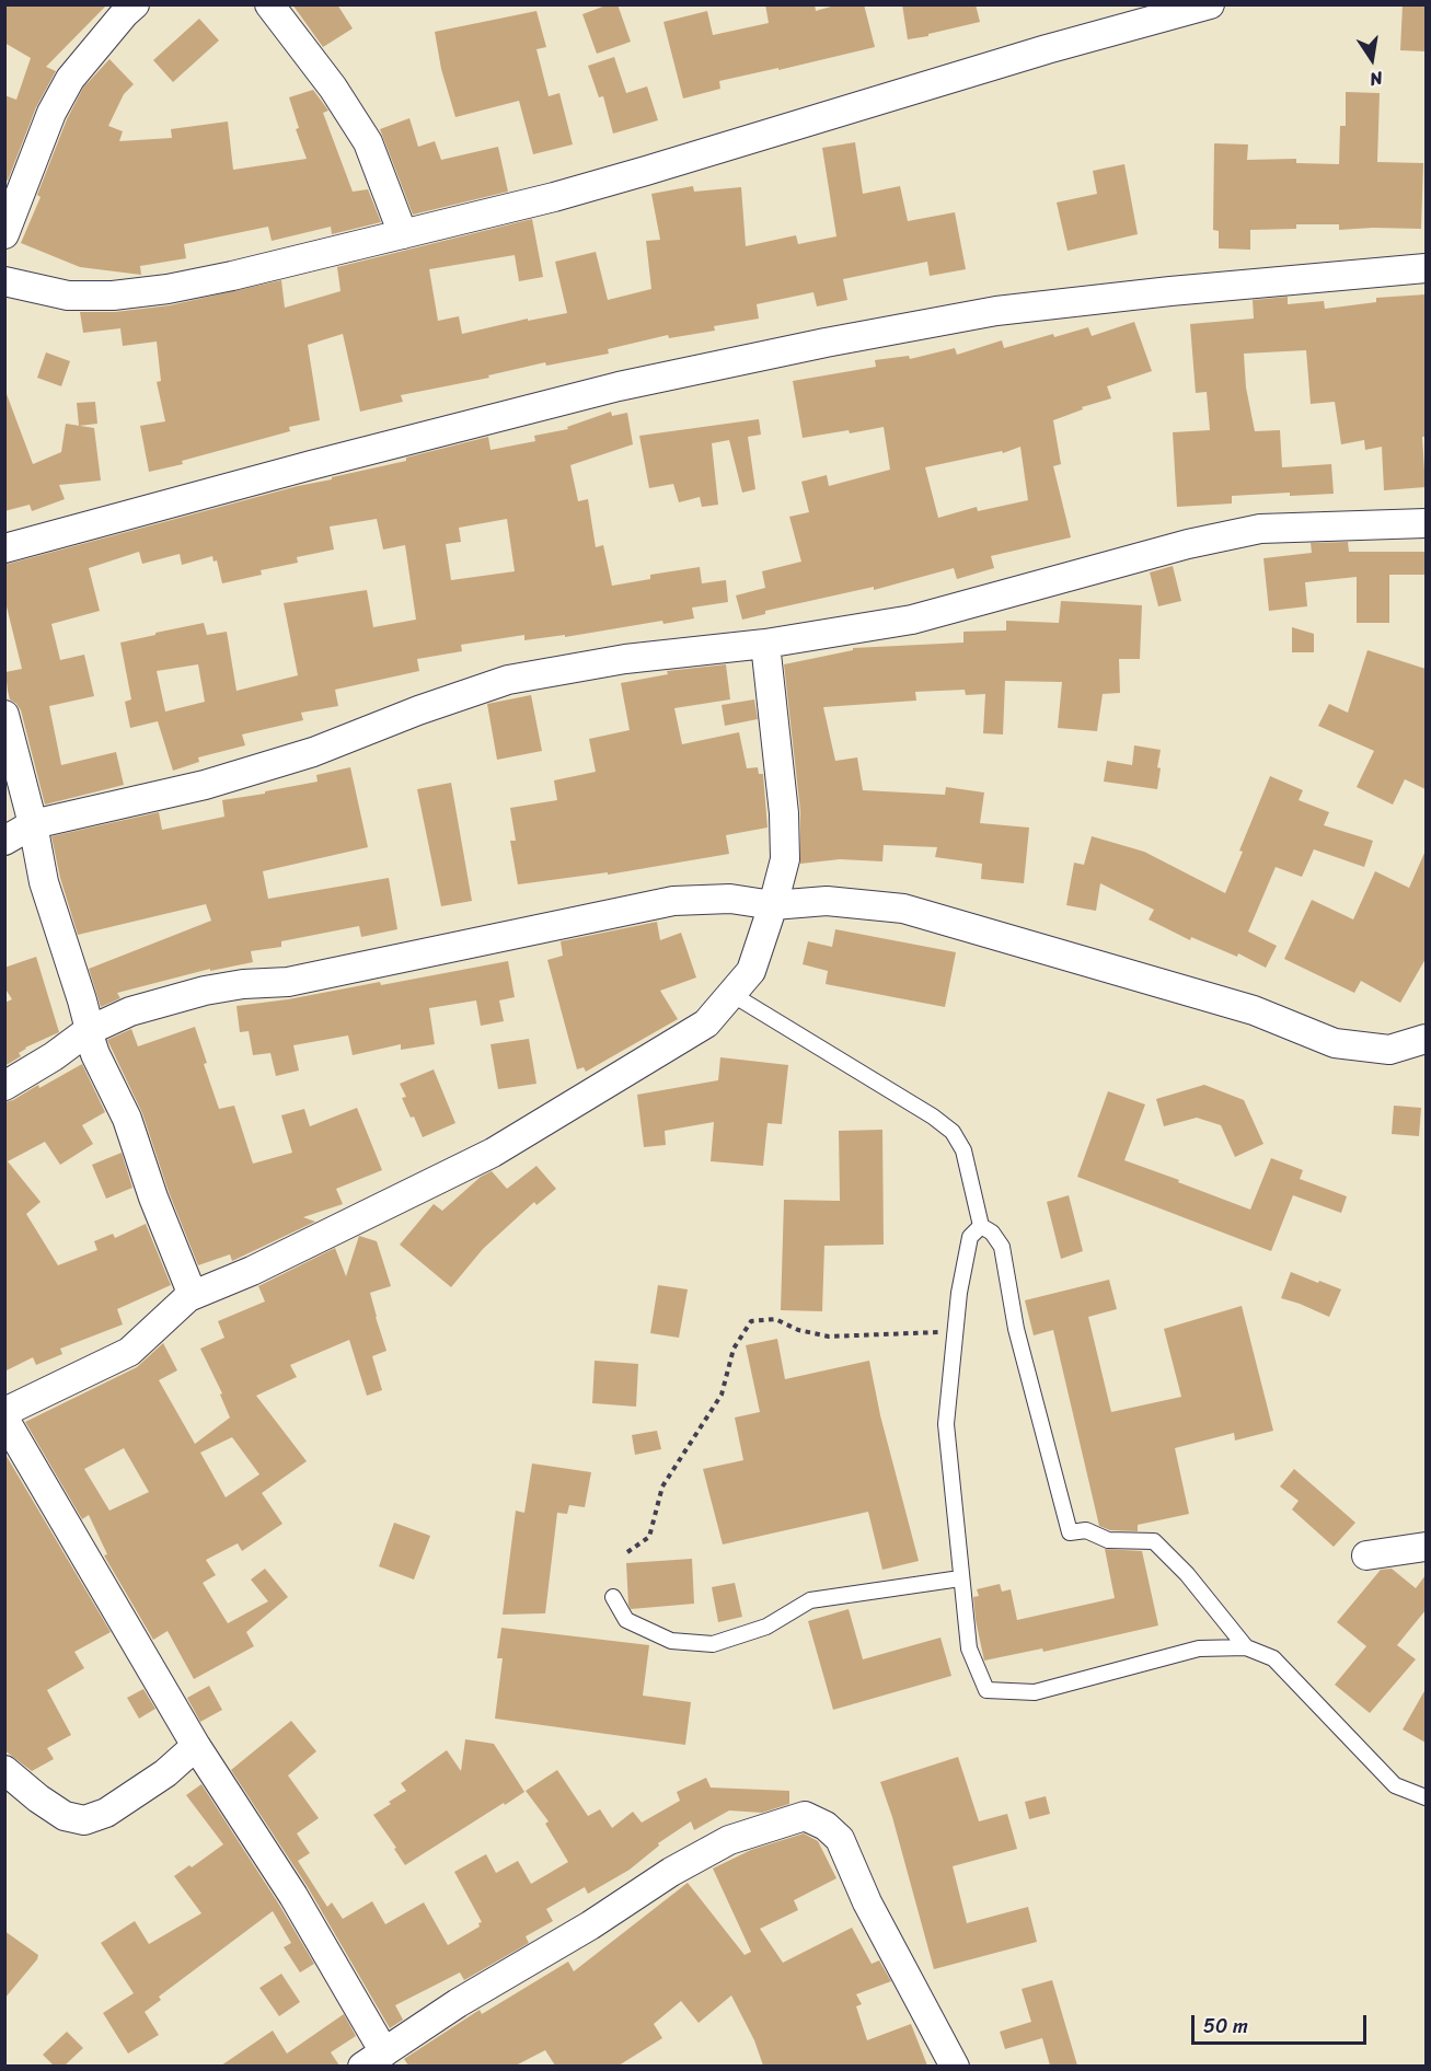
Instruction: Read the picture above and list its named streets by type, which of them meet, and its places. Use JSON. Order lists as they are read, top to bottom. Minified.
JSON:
{"scale_bar":"50 m","north":"bottom"}
